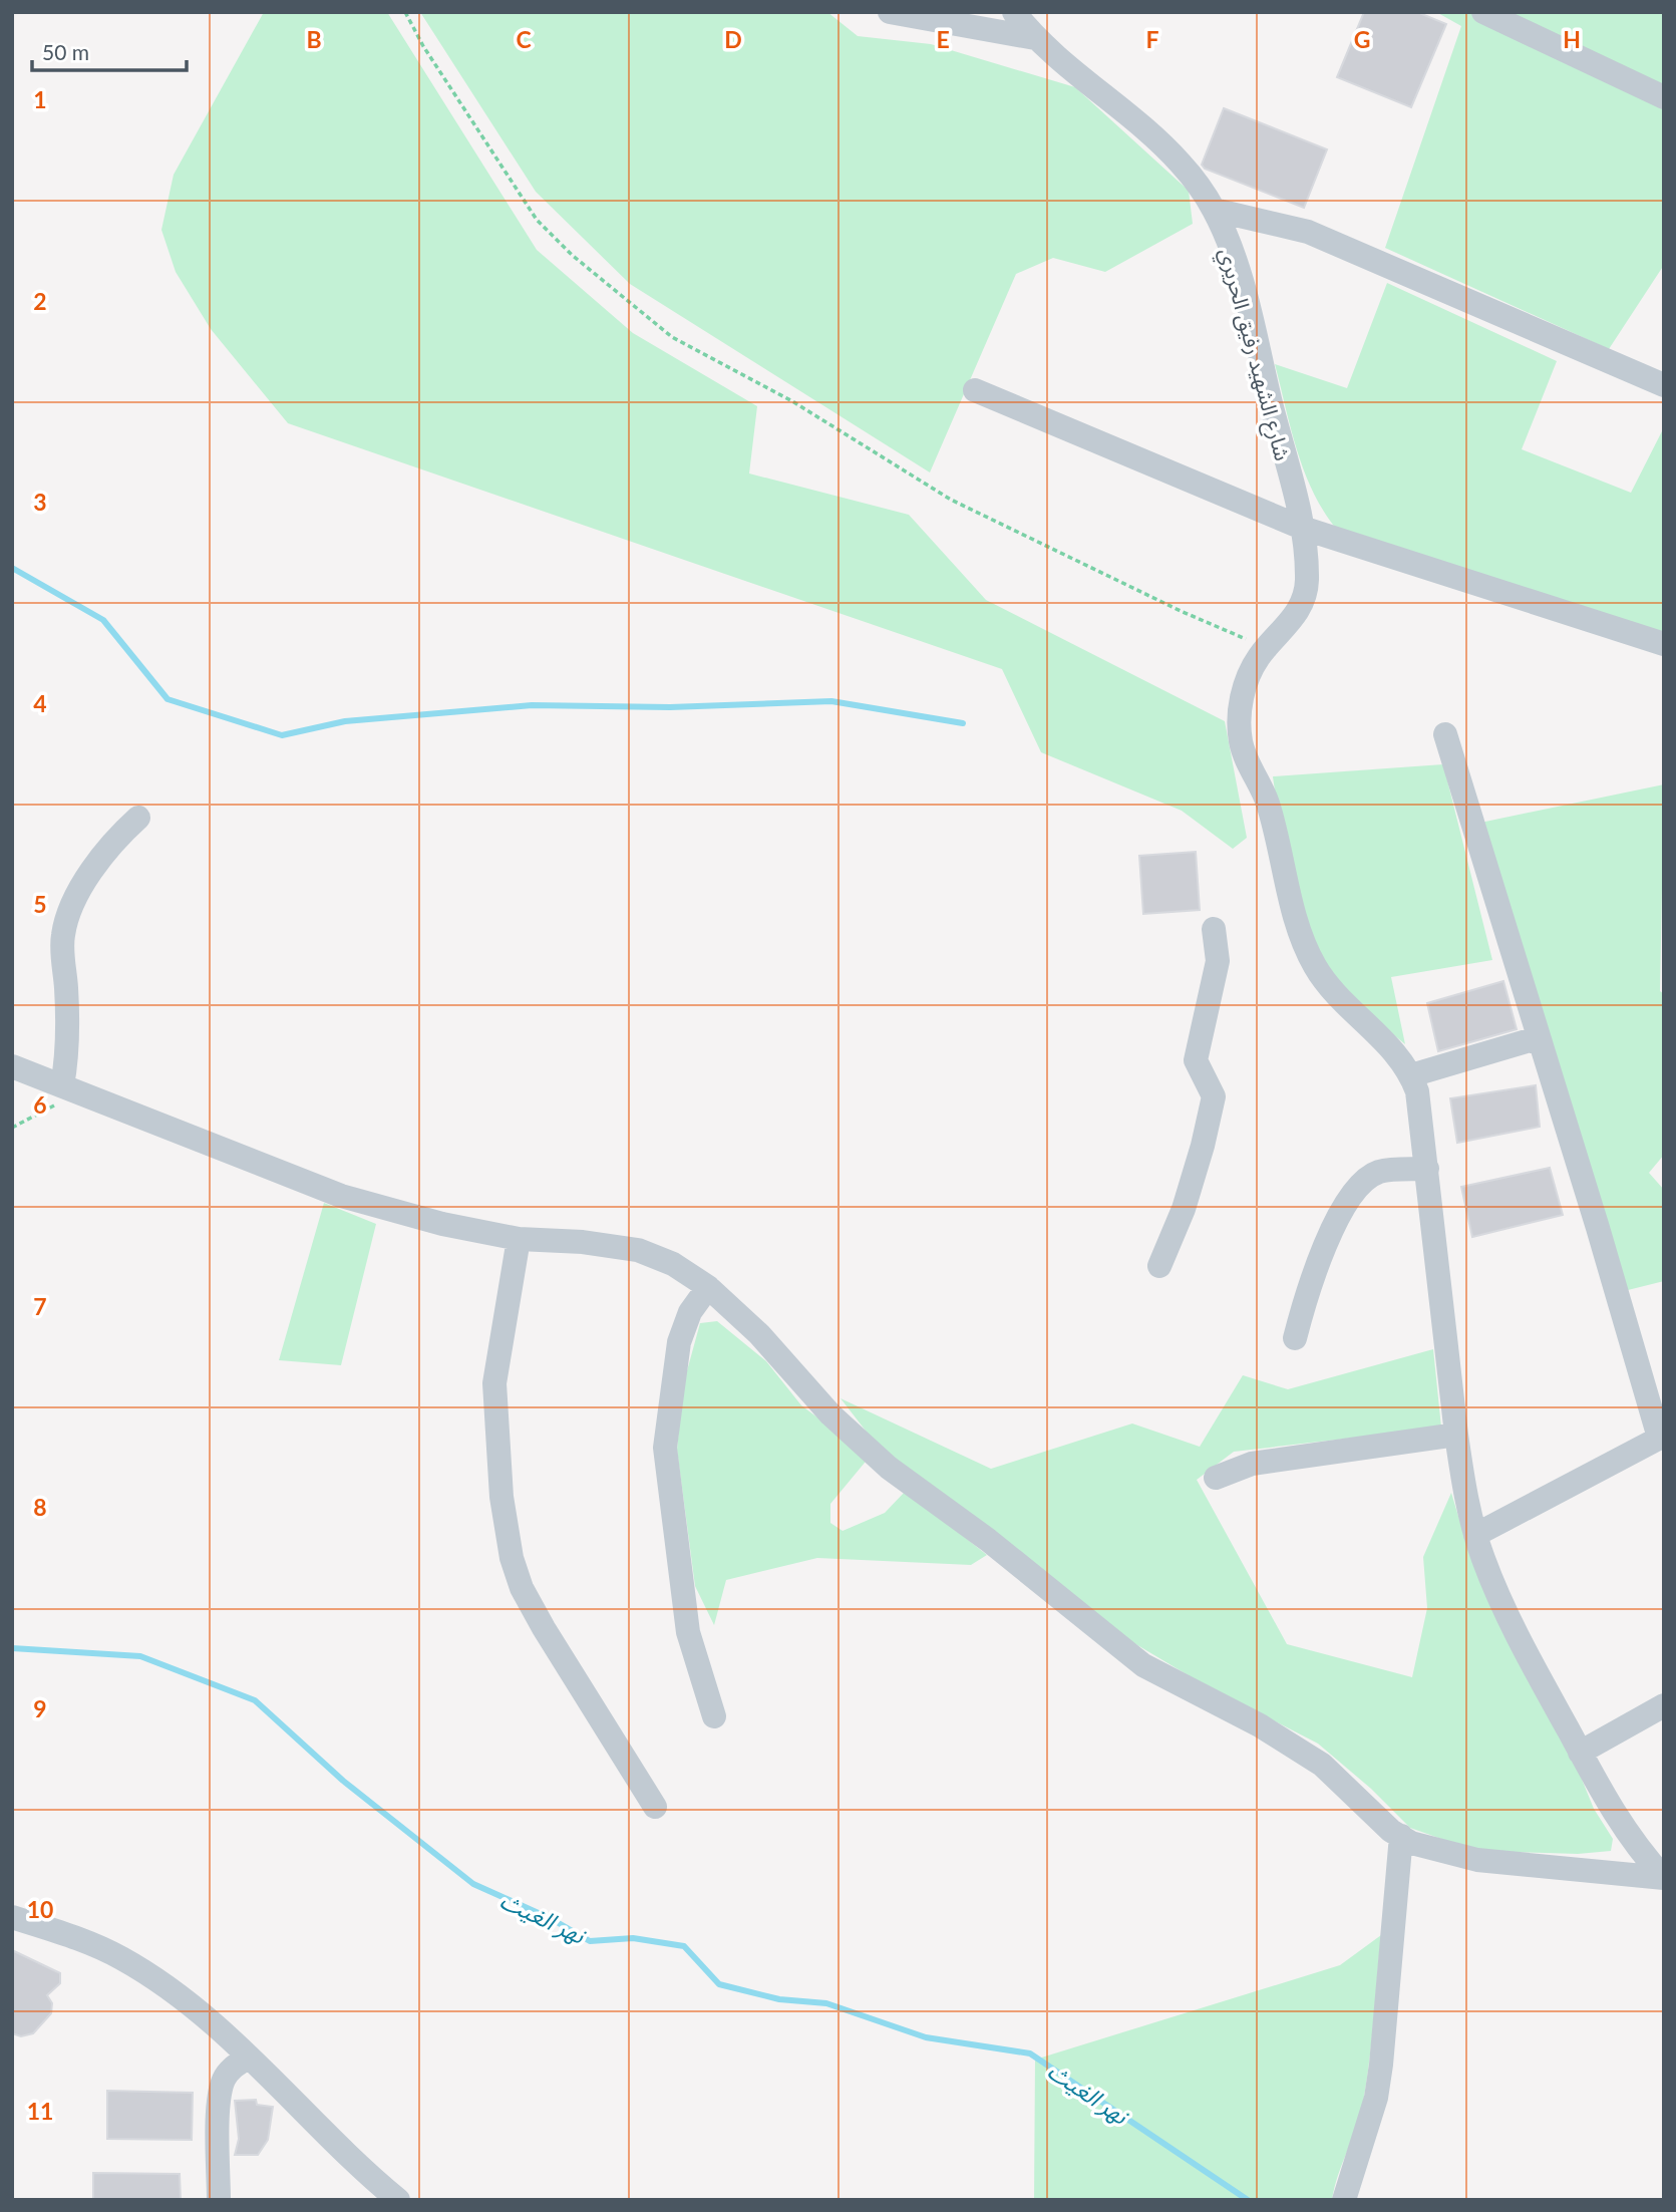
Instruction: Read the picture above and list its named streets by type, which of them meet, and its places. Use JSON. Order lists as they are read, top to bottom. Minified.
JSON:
{"streets":{"street":["شارع الشهيد رفيق الحريري"]},"water":["نهر الغيث"],"scale_bar":"50 m","grid":{"columns":["B","C","D","E","F","G","H"],"rows":["1","2","3","4","5","6","7","8","9","10","11"]}}
